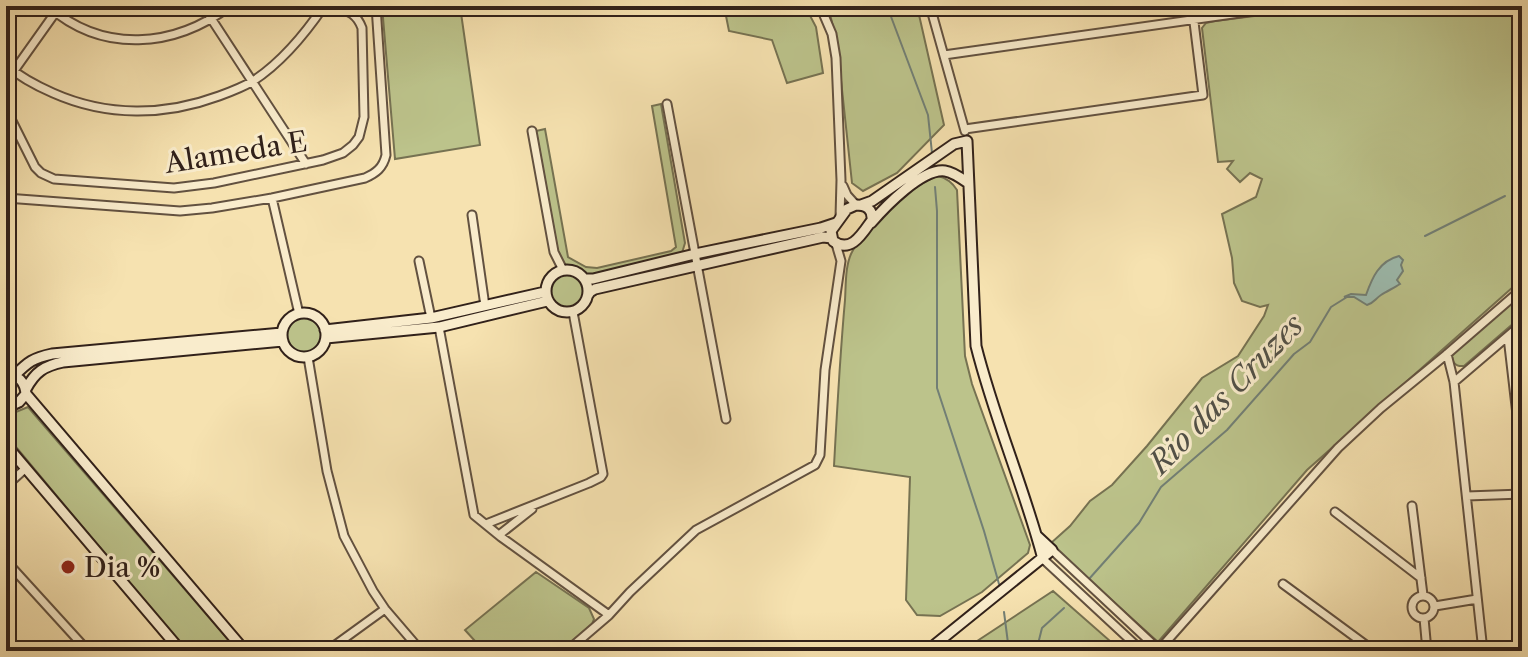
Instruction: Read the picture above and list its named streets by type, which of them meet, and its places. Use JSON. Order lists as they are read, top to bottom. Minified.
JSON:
{"streets":{"street":["Alameda E"]},"water":["Rio das Cruzes"],"places":["Dia %"]}
